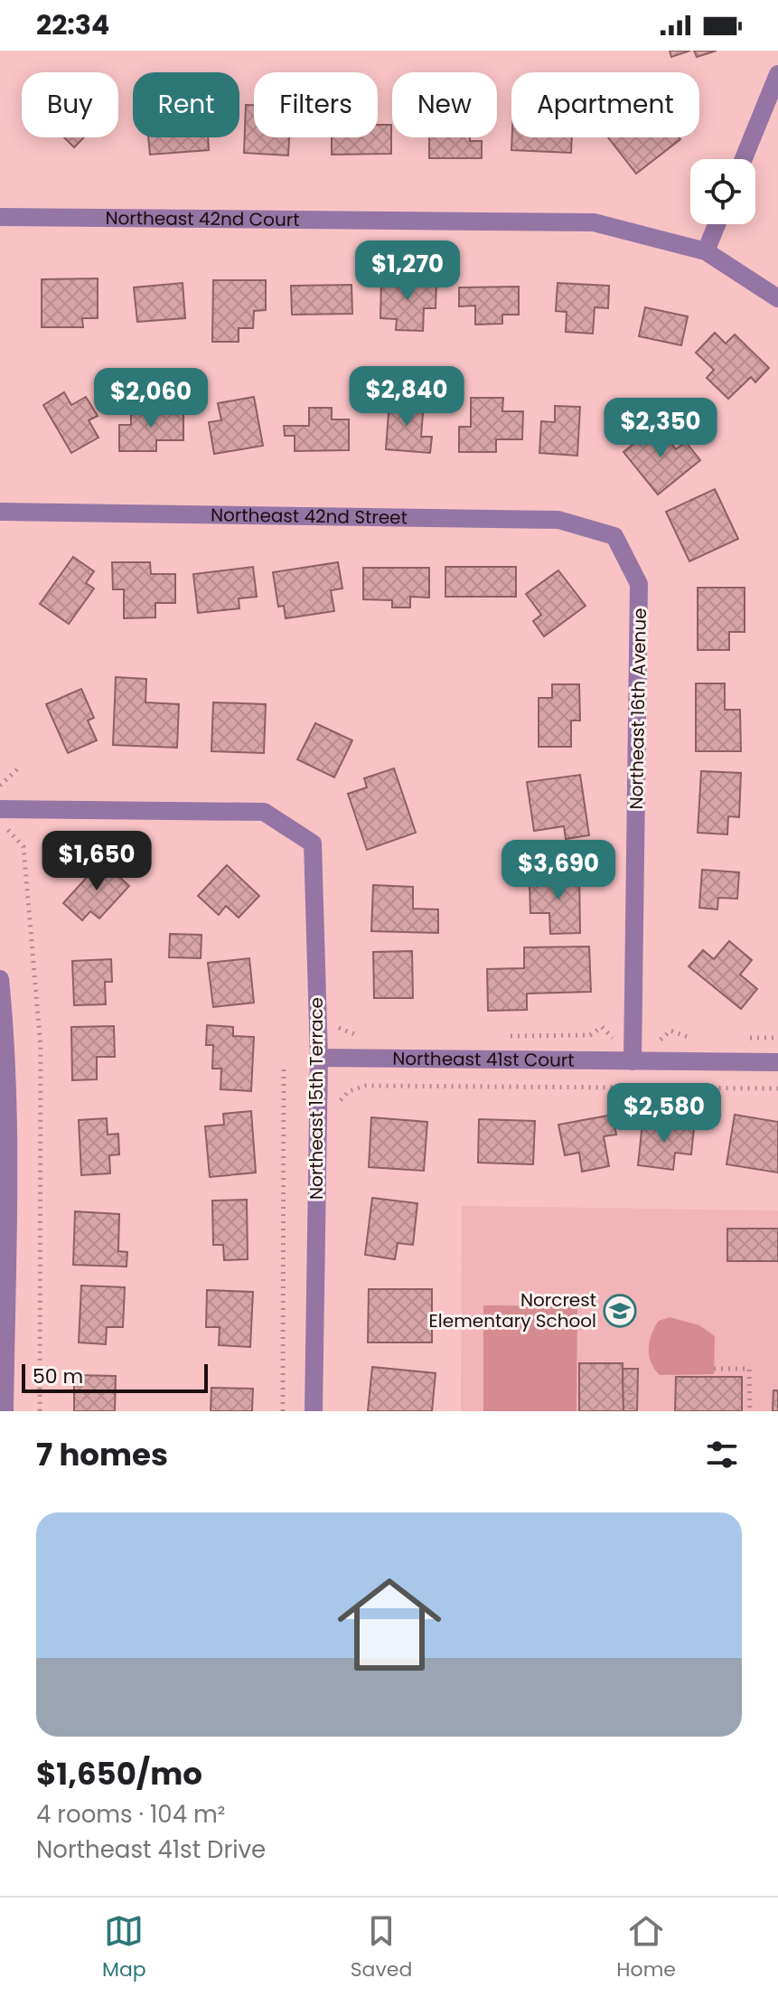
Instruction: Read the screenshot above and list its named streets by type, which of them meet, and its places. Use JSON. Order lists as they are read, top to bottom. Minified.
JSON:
{"streets":{"street":["Northeast 42nd Court","Northeast 42nd Street","Northeast 16th Avenue","Northeast 41st Court","Northeast 15th Terrace"]},"crossings":[["Northeast 42nd Street","Northeast 16th Avenue"],["Northeast 16th Avenue","Northeast 41st Court"],["Northeast 41st Court","Northeast 15th Terrace"]],"places":{"school or university":["Norcrest Elementary School"]},"scale_bar":"50 m","page":{"status":"22:34","chip":["Buy","Rent","Filters","New","Apartment"],"price":["$1,270","$2,840","$2,060","$2,350","$1,650","$3,690","$2,580"],"scale":"50 m","heading":"7 homes","list":[{"name":"$1,650/mo","note":"4 rooms · 104 m² · Northeast 41st Drive"}],"tabs":["Map","Saved","Home"]}}
